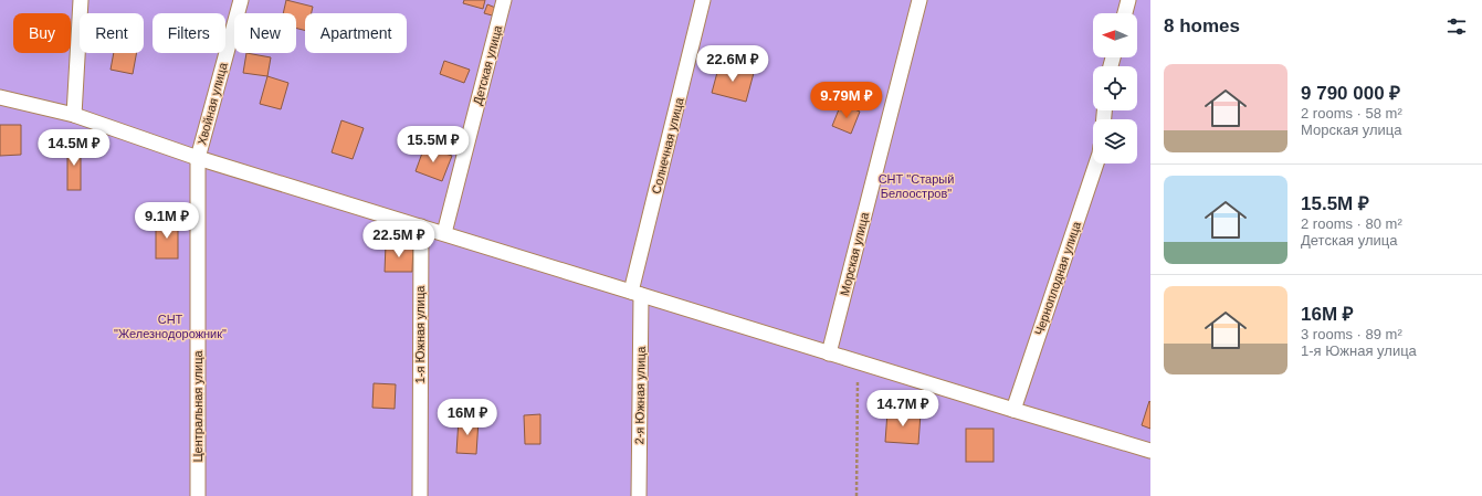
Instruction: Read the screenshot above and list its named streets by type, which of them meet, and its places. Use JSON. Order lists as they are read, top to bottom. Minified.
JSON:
{"streets":{"street":["Детская улица","Хвойная улица","Солнечная улица","Морская улица","Черноплодная улица","1-я Южная улица","2-я Южная улица","Центральная улица"]},"crossings":[["Хвойная улица","Центральная улица"],["Солнечная улица","2-я Южная улица"]],"parks":["СНТ \"Старый Белоостров\"","СНТ \"Железнодорожник\""],"north":"left","page":{"heading":"8 homes","chip":["Buy","Rent","Filters","New","Apartment"],"price":["22.6M ₽","9.79M ₽","15.5M ₽","14.5M ₽","9.1M ₽","22.5M ₽","14.7M ₽","16M ₽"],"list":[{"name":"9 790 000 ₽","note":"2 rooms · 58 m² · Морская улица"},{"name":"15.5M ₽","note":"2 rooms · 80 m² · Детская улица"},{"name":"16M ₽","note":"3 rooms · 89 m² · 1-я Южная улица"}]}}
